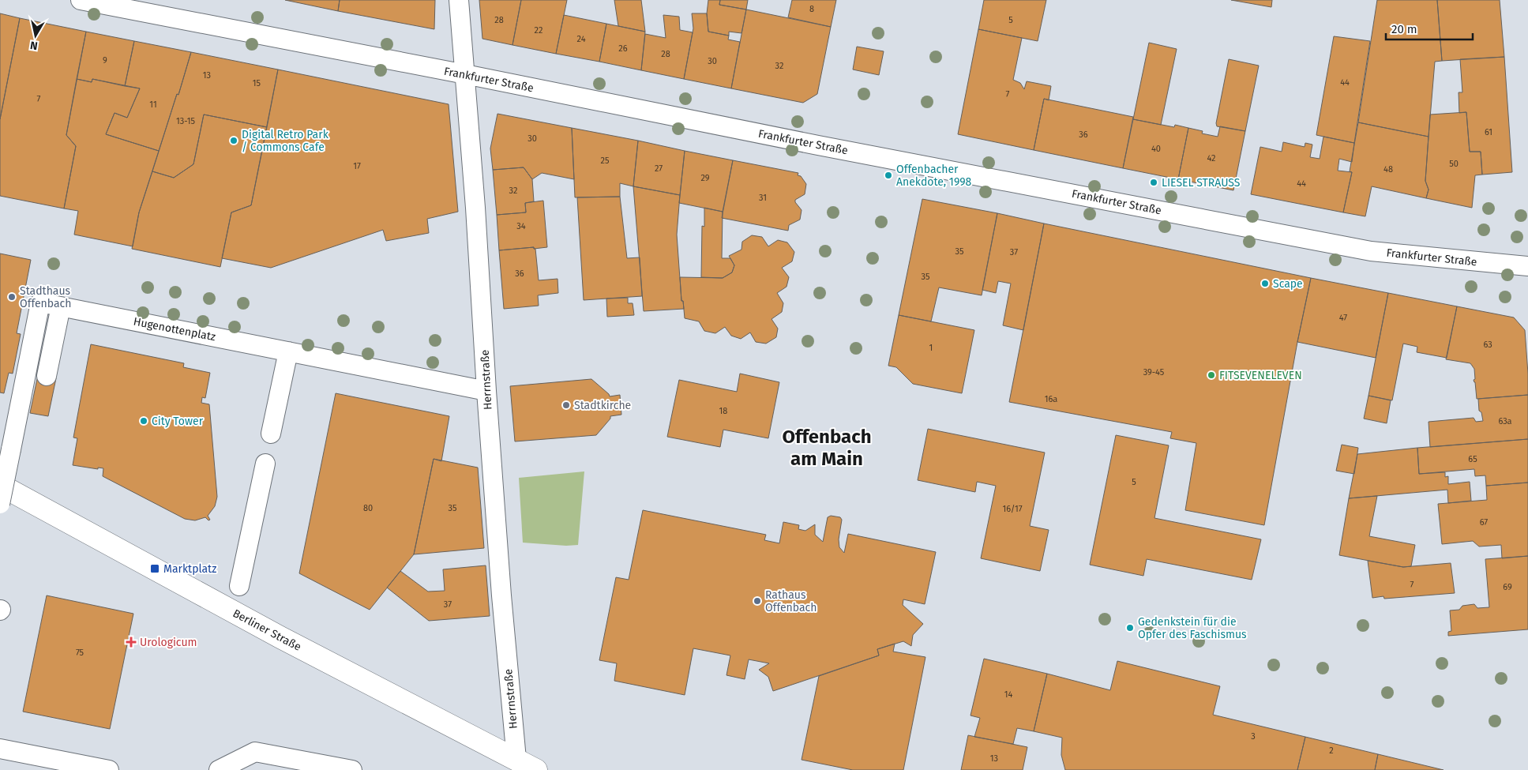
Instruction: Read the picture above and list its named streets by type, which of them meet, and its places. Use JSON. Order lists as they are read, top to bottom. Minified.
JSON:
{"streets":{"main road":["Berliner Straße"],"street":["Frankfurter Straße","Hugenottenplatz","Herrnstraße"]},"crossings":[["Frankfurter Straße","Herrnstraße"],["Hugenottenplatz","Herrnstraße"],["Herrnstraße","Berliner Straße"]],"districts":["Offenbach am Main"],"places":{"other":["Digital Retro Park / Commons Cafe","Offenbacher Anekdote, 1998","LIESEL STRAUSS","Scape","Stadthaus Offenbach","FITSEVENELEVEN","Stadtkirche","City Tower","Rathaus Offenbach","Gedenkstein für die Opfer des Faschismus"],"transit":["Marktplatz"],"health":["Urologicum"]},"house_numbers":["8","28","5","22","24","26","28","9","30","32","13","44","15","7","7","11","13-15","61","36","30","40","42","25","50","17","27","48","29","44","32","31","34","35","37","36","35","47","63","1","39-45","16a","18","63a","65","5","80","35","16/17","67","7","69","37","75","14","3","2","13"],"scale_bar":"20 m","north":"bottom"}
